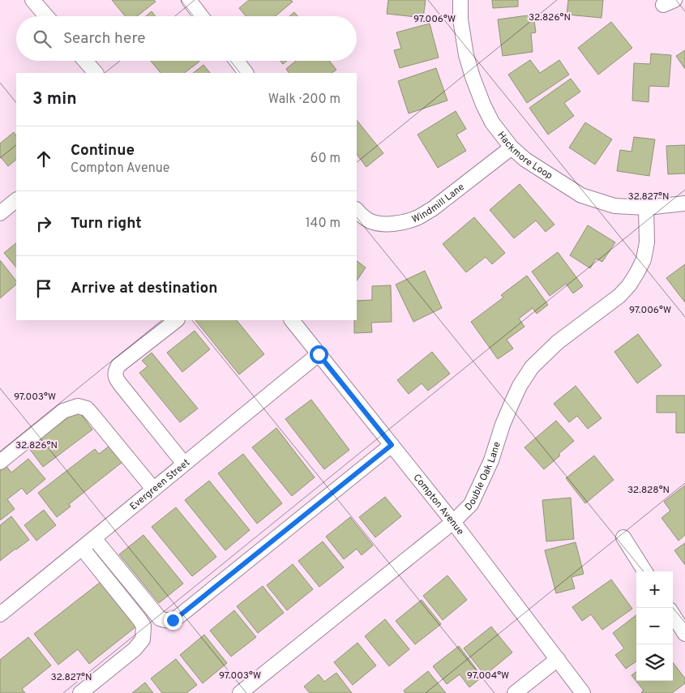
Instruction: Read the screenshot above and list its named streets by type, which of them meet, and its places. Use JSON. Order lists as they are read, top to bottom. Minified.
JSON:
{"streets":{"street":["Hackmore Loop","Windmill Lane","Double Oak Lane","Evergreen Street","Compton Avenue"]},"crossings":[["Hackmore Loop","Windmill Lane"],["Hackmore Loop","Double Oak Lane"],["Double Oak Lane","Compton Avenue"],["Evergreen Street","Compton Avenue"]],"page":{"search":"Search here","heading":["3 min","Walk · 200 m"],"list":[["Continue","Compton Avenue","60 m"],["Turn right","140 m"],"Arrive at destination"],"map_buttons":["+","−"]},"coordinates":["32.826°N","97.006°W","32.827°N","97.003°W","32.828°N","97.004°W"]}
